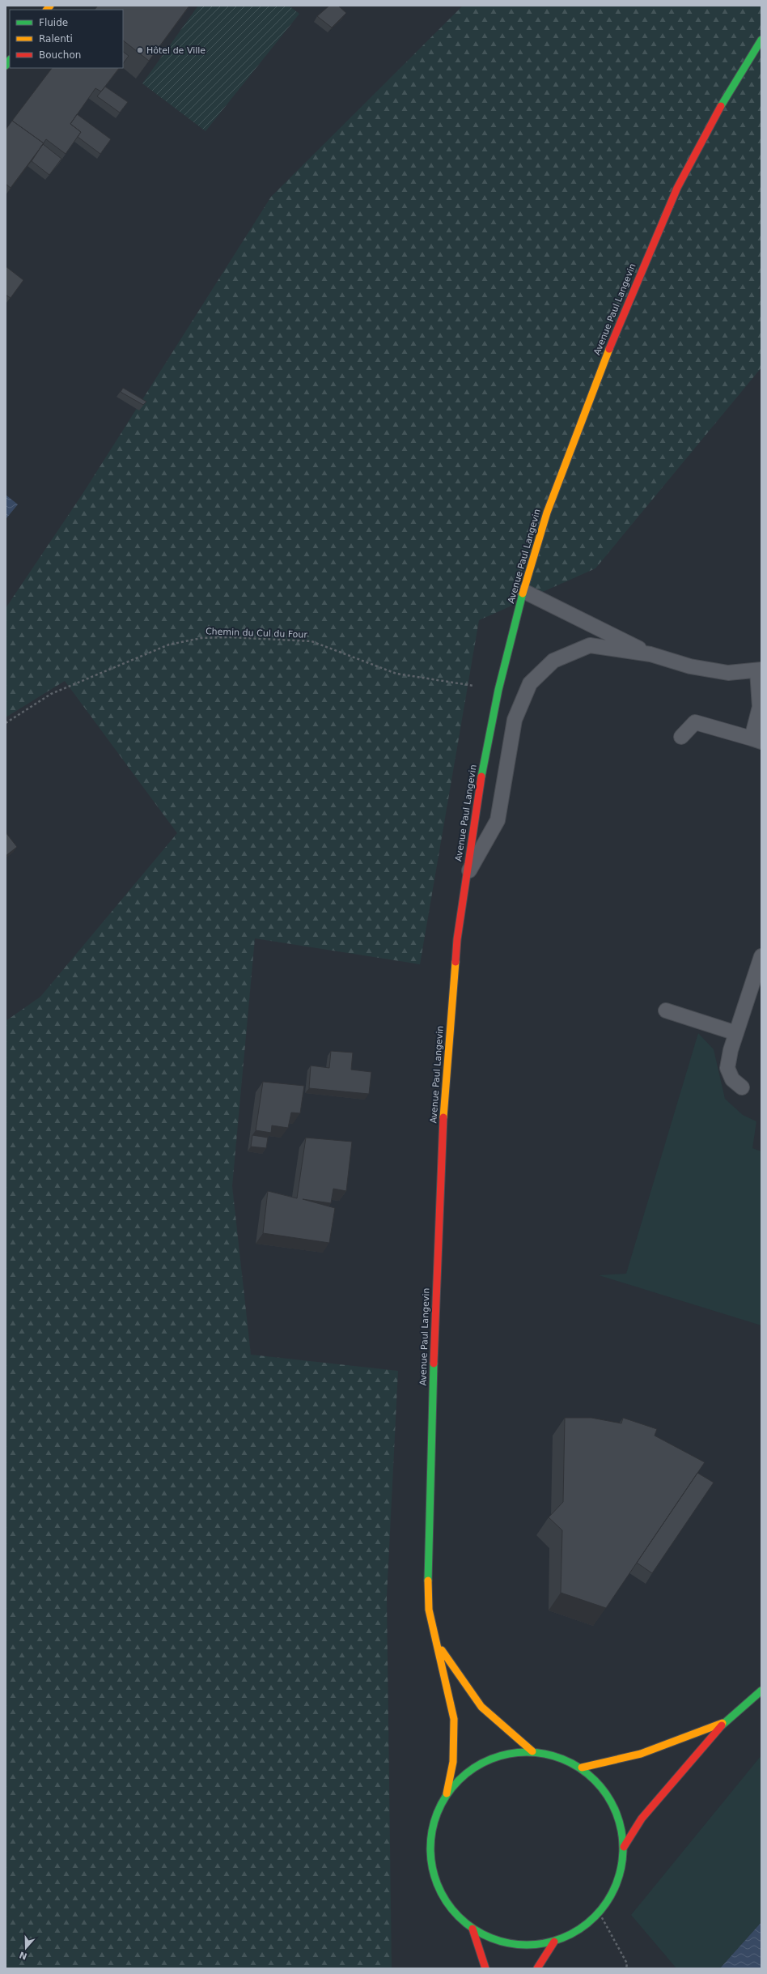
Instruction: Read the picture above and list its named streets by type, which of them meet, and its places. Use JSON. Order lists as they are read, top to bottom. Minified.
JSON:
{"streets":{"main road":["Avenue Paul Langevin"],"path":["Chemin du Cul du Four"]},"crossings":[["Avenue Paul Langevin","Chemin du Cul du Four"]],"places":["Hôtel de Ville"],"legend":["Fluide","Ralenti","Bouchon"],"north":"bottom"}
